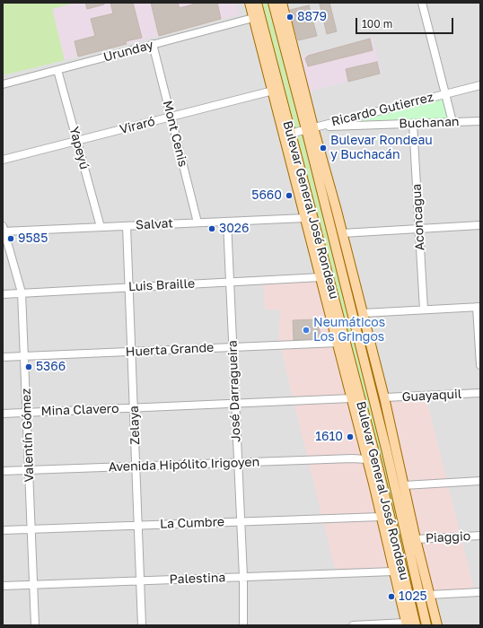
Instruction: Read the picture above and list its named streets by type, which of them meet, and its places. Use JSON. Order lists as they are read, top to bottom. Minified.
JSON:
{"streets":{"main road":["Bulevar General José Rondeau"],"street":["Urunday","Ricardo Gutierrez","Buchanan","Viraró","Mont Cenis","Yapeyú","Aconcagua","Salvat","Luis Braille","Huerta Grande","José Darragueira","Guayaquil","Mina Clavero","Zelaya","Valentín Gómez","Avenida Hipólito Irigoyen","La Cumbre","Piaggio","Palestina"]},"crossings":[["Urunday","Mont Cenis"],["Urunday","Yapeyú"],["Urunday","Bulevar General José Rondeau"],["Ricardo Gutierrez","Buchanan"],["Ricardo Gutierrez","Bulevar General José Rondeau"],["Buchanan","Aconcagua"],["Viraró","Mont Cenis"],["Viraró","Yapeyú"],["Viraró","Bulevar General José Rondeau"],["Mont Cenis","Salvat"],["Yapeyú","Salvat"],["Bulevar General José Rondeau","Salvat"],["Bulevar General José Rondeau","Luis Braille"],["Bulevar General José Rondeau","Huerta Grande"],["Bulevar General José Rondeau","Guayaquil"],["Bulevar General José Rondeau","Mina Clavero"],["Bulevar General José Rondeau","Avenida Hipólito Irigoyen"],["Bulevar General José Rondeau","La Cumbre"],["Bulevar General José Rondeau","Piaggio"],["Bulevar General José Rondeau","Palestina"],["Salvat","José Darragueira"],["Salvat","Zelaya"],["Salvat","Valentín Gómez"],["Luis Braille","José Darragueira"],["Luis Braille","Zelaya"],["Luis Braille","Valentín Gómez"],["Huerta Grande","José Darragueira"],["Huerta Grande","Zelaya"],["Huerta Grande","Valentín Gómez"],["José Darragueira","Mina Clavero"],["José Darragueira","Avenida Hipólito Irigoyen"],["José Darragueira","La Cumbre"],["José Darragueira","Palestina"],["Mina Clavero","Zelaya"],["Mina Clavero","Valentín Gómez"],["Zelaya","Avenida Hipólito Irigoyen"],["Zelaya","La Cumbre"],["Zelaya","Palestina"],["Valentín Gómez","Avenida Hipólito Irigoyen"],["Valentín Gómez","La Cumbre"],["Valentín Gómez","Palestina"]],"places":["8879","Bulevar Rondeau y Buchacán","5660","3026","9585","Neumáticos Los Gringos","5366","1610","1025"],"scale_bar":"100 m"}
